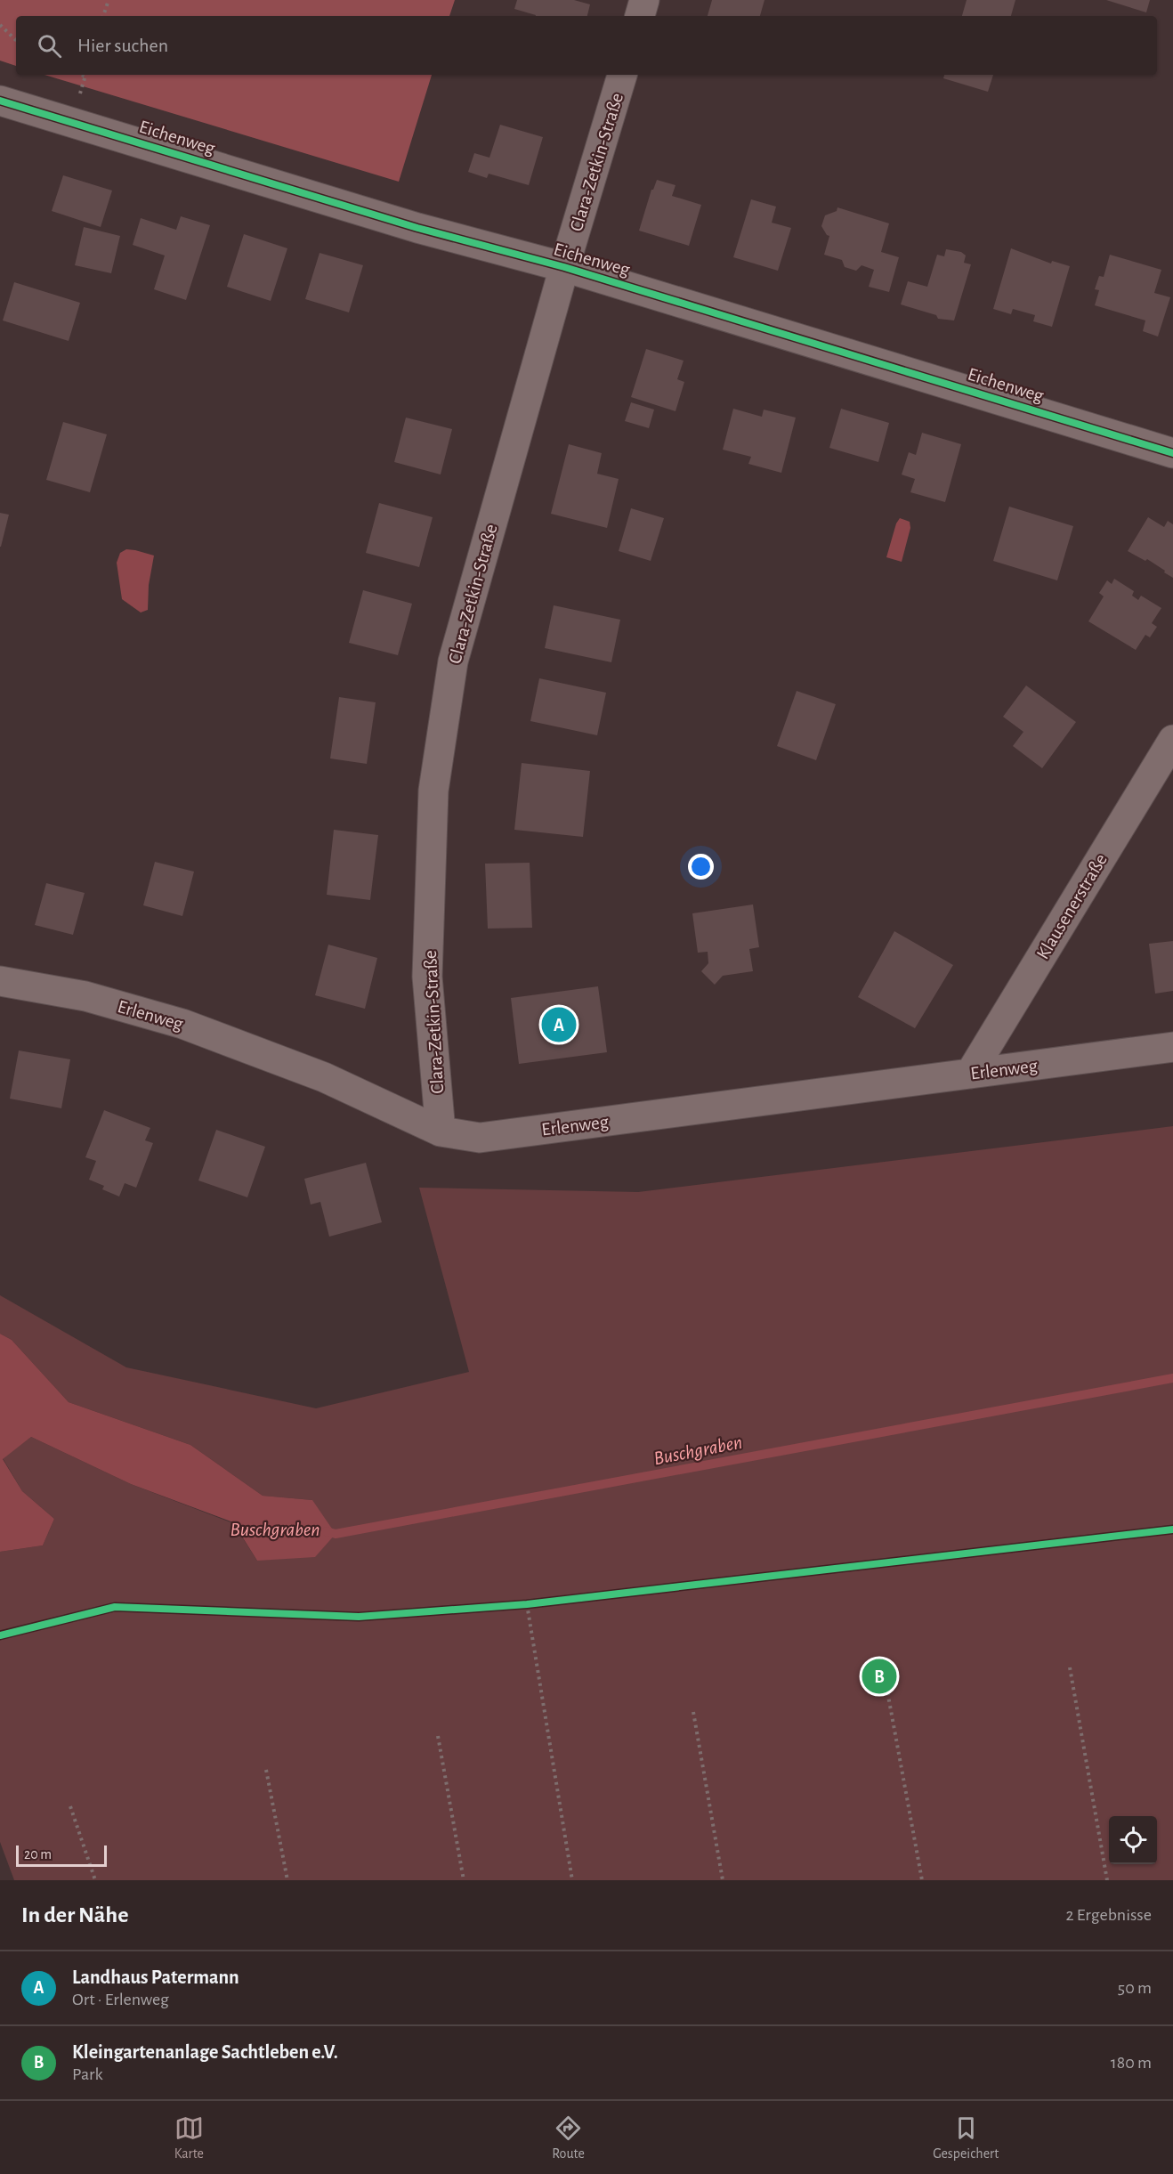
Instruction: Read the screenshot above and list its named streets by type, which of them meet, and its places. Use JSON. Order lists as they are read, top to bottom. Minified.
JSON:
{"streets":{"street":["Eichenweg","Clara-Zetkin-Straße","Klausenerstraße","Erlenweg"]},"crossings":[["Eichenweg","Clara-Zetkin-Straße"],["Clara-Zetkin-Straße","Erlenweg"],["Klausenerstraße","Erlenweg"]],"water":["Buschgraben"],"scale_bar":"20 m","page":{"search":"Hier suchen","pins":["A","B"],"scale":"20 m","heading":["In der Nähe","2 Ergebnisse"],"list":[{"mark":"A","name":"Landhaus Patermann","note":"Ort · Erlenweg","value":"50 m"},{"mark":"B","name":"Kleingartenanlage Sachtleben e.V.","note":"Park","value":"180 m"}],"nav":["Karte","Route","Gespeichert"]}}
